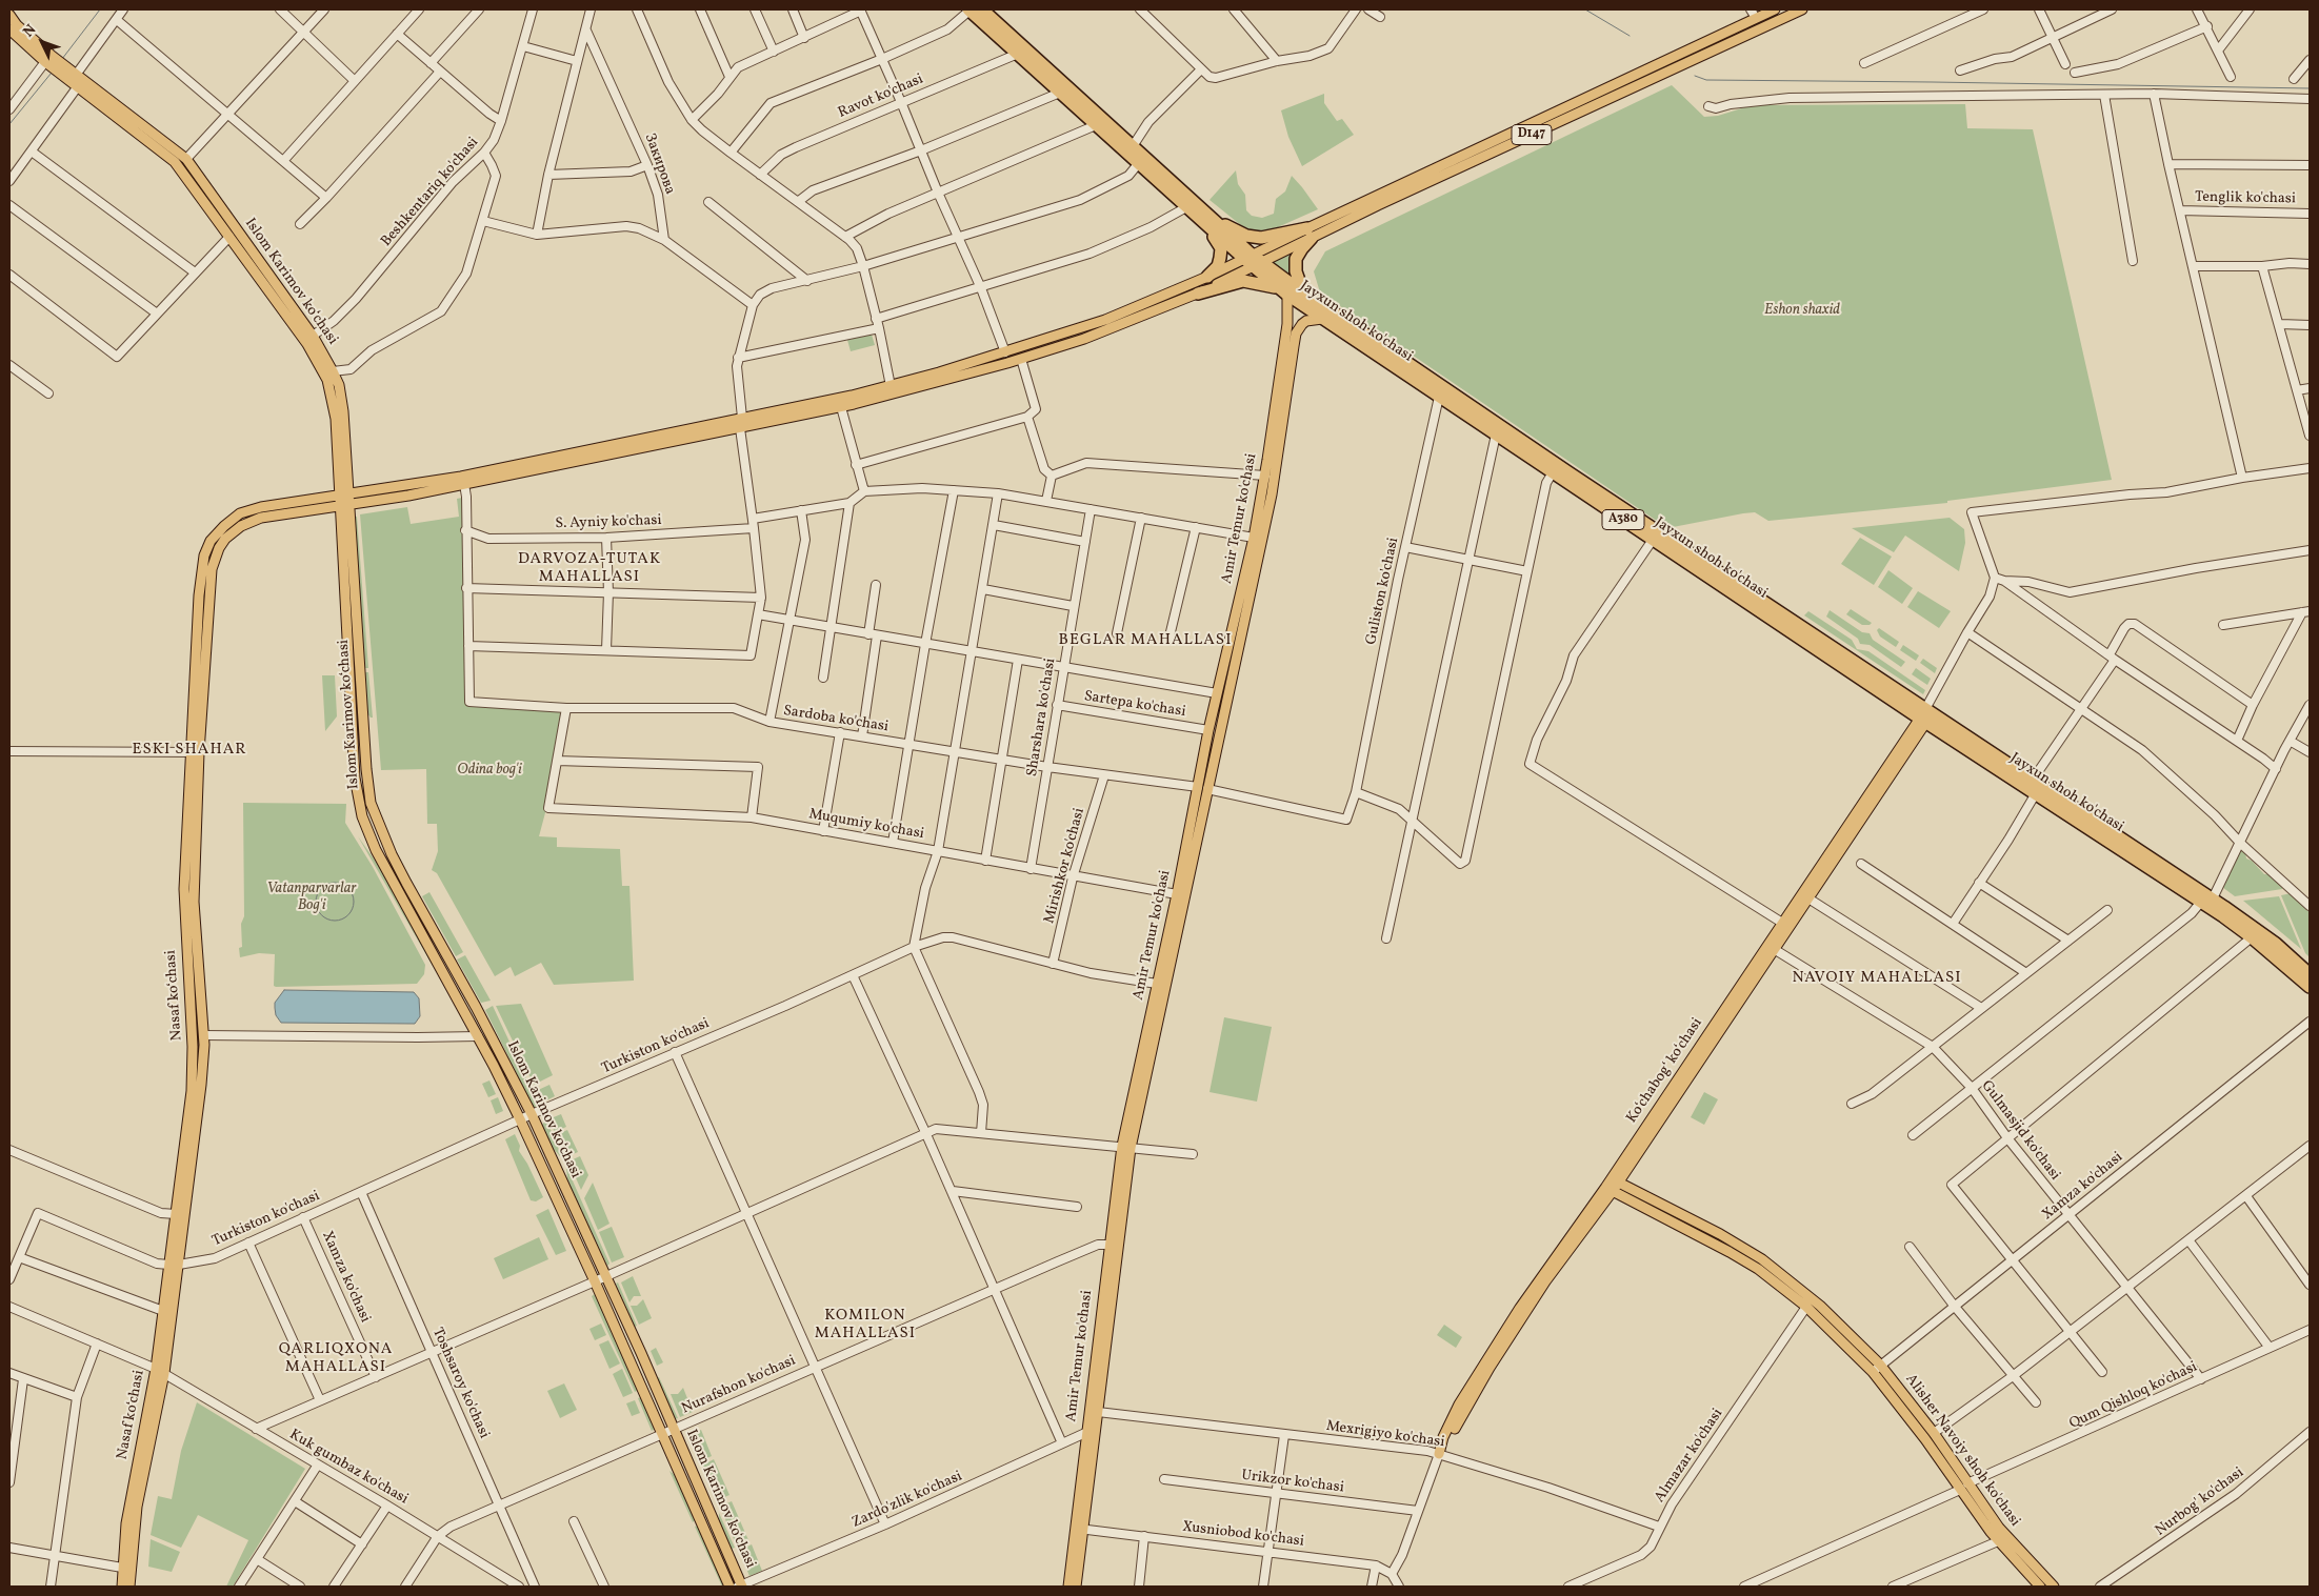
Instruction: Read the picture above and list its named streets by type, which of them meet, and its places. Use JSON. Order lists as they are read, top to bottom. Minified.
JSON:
{"streets":{"highway":["Jayxun shoh ko'chasi","A380"],"main road":["D147","Islom Karimov ko‘chasi","Amir Temur ko'chasi","Nasaf ko‘chasi","Ko‘chabog‘ ko‘chasi","Alisher Navoiy shoh ko'chasi"],"street":["Ravot ko'chasi","Закирова","Beshkentariq ko'chasi","Tenglik ko'chasi","S. Ayniy ko'chasi","Guliston ko'chasi","Sartepa ko'chasi","Sharshara ko'chasi","Sardoba ko'chasi","Muqumiy ko'chasi","Mirishkor ko'chasi","Turkiston ko'chasi","Gulmasjid ko'chasi","Xamza ko'chasi","Toshsaroy ko'chasi","Nurafshon ko'chasi","Qum Qishloq ko'chasi","Mexrigiyo ko'chasi","Almazar ko'chasi","Kuk gumbaz ko'chasi","Urikzor ko'chasi","Zardo'zlik ko'chasi","Nurbog' ko'chasi","Xusniobod ko'chasi"]},"crossings":[["Ravot ko'chasi","Jayxun shoh ko'chasi"],["D147","Jayxun shoh ko'chasi"],["Beshkentariq ko'chasi","Islom Karimov ko‘chasi"],["Islom Karimov ko‘chasi","Nasaf ko‘chasi"],["Islom Karimov ko‘chasi","Turkiston ko'chasi"],["Islom Karimov ko‘chasi","Nurafshon ko'chasi"],["Islom Karimov ko‘chasi","Zardo'zlik ko'chasi"],["Jayxun shoh ko'chasi","Amir Temur ko'chasi"],["Jayxun shoh ko'chasi","Guliston ko'chasi"],["Jayxun shoh ko'chasi","Ko‘chabog‘ ko‘chasi"],["Amir Temur ko'chasi","Guliston ko'chasi"],["Amir Temur ko'chasi","Sartepa ko'chasi"],["Amir Temur ko'chasi","Sardoba ko'chasi"],["Amir Temur ko'chasi","Muqumiy ko'chasi"],["Amir Temur ko'chasi","Turkiston ko'chasi"],["Amir Temur ko'chasi","Nurafshon ko'chasi"],["Amir Temur ko'chasi","Mexrigiyo ko'chasi"],["Amir Temur ko'chasi","Zardo'zlik ko'chasi"],["Amir Temur ko'chasi","Xusniobod ko'chasi"],["Guliston ko'chasi","Sardoba ko'chasi"],["Sartepa ko'chasi","Sharshara ko'chasi"],["Sharshara ko'chasi","Sardoba ko'chasi"],["Sharshara ko'chasi","Muqumiy ko'chasi"],["Sardoba ko'chasi","Mirishkor ko'chasi"],["Muqumiy ko'chasi","Mirishkor ko'chasi"],["Mirishkor ko'chasi","Turkiston ko'chasi"],["Nasaf ko‘chasi","Turkiston ko'chasi"],["Nasaf ko‘chasi","Kuk gumbaz ko'chasi"],["Turkiston ko'chasi","Xamza ko'chasi"],["Turkiston ko'chasi","Toshsaroy ko'chasi"],["Ko‘chabog‘ ko‘chasi","Gulmasjid ko'chasi"],["Ko‘chabog‘ ko‘chasi","Mexrigiyo ko'chasi"],["Ko‘chabog‘ ko‘chasi","Alisher Navoiy shoh ko'chasi"],["Ko‘chabog‘ ko‘chasi","Urikzor ko'chasi"],["Ko‘chabog‘ ko‘chasi","Xusniobod ko'chasi"],["Gulmasjid ko'chasi","Xamza ko'chasi"],["Gulmasjid ko'chasi","Qum Qishloq ko'chasi"],["Xamza ko'chasi","Alisher Navoiy shoh ko'chasi"],["Toshsaroy ko'chasi","Nurafshon ko'chasi"],["Nurafshon ko'chasi","Kuk gumbaz ko'chasi"],["Qum Qishloq ko'chasi","Alisher Navoiy shoh ko'chasi"],["Mexrigiyo ko'chasi","Almazar ko'chasi"],["Alisher Navoiy shoh ko'chasi","Almazar ko'chasi"]],"districts":["DARVOZA-TUTAK MAHALLASI","BEGLAR MAHALLASI","ESKI SHAHAR","NAVOIY MAHALLASI","KOMILON MAHALLASI","QARLIQXONA MAHALLASI"],"parks":["Eshon shaxid","Odina bog'i","Vatanparvarlar Bog'i"],"north":"top left"}
